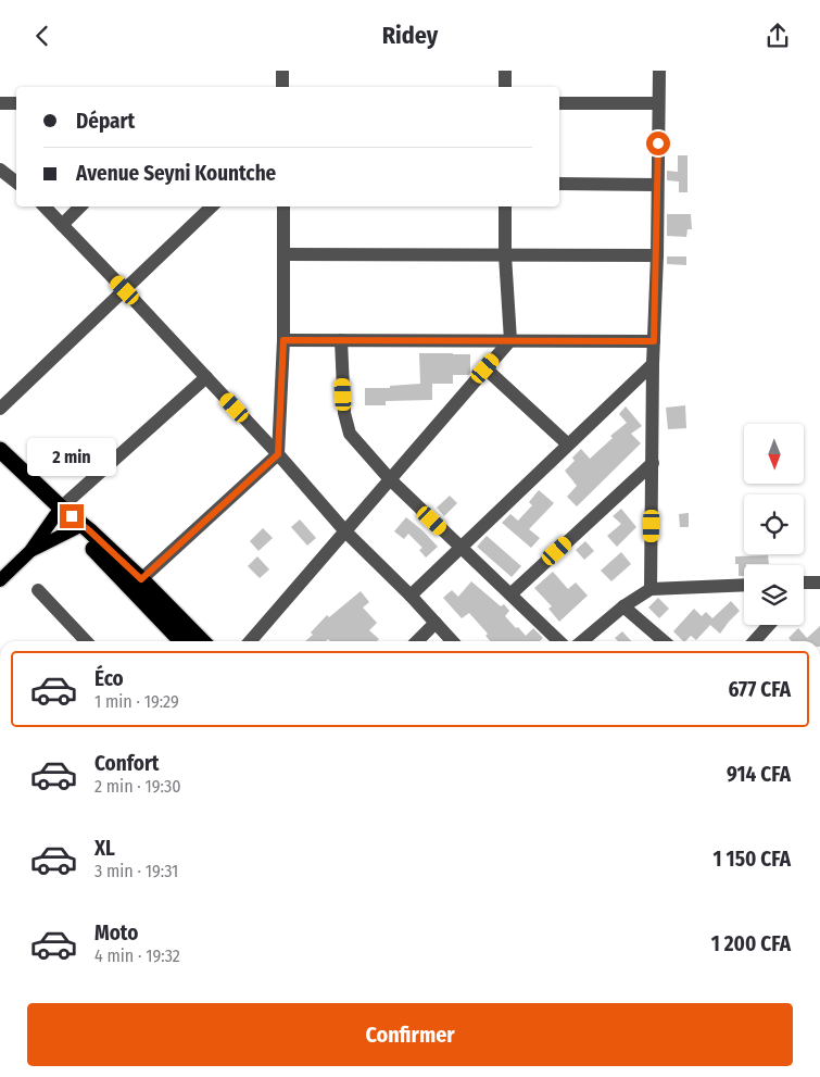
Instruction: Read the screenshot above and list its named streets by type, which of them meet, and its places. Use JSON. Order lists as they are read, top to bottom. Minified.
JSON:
{"north":"bottom","page":{"header":"Ridey","banner":["Départ","Avenue Seyni Kountche"],"bubble":"2 min","list":[{"name":"Éco","note":"1 min · 19:29","value":"677 CFA"},{"name":"Confort","note":"2 min · 19:30","value":"914 CFA"},{"name":"XL","note":"3 min · 19:31","value":"1 150 CFA"},{"name":"Moto","note":"4 min · 19:32","value":"1 200 CFA"}],"buttons":"Confirmer"}}
